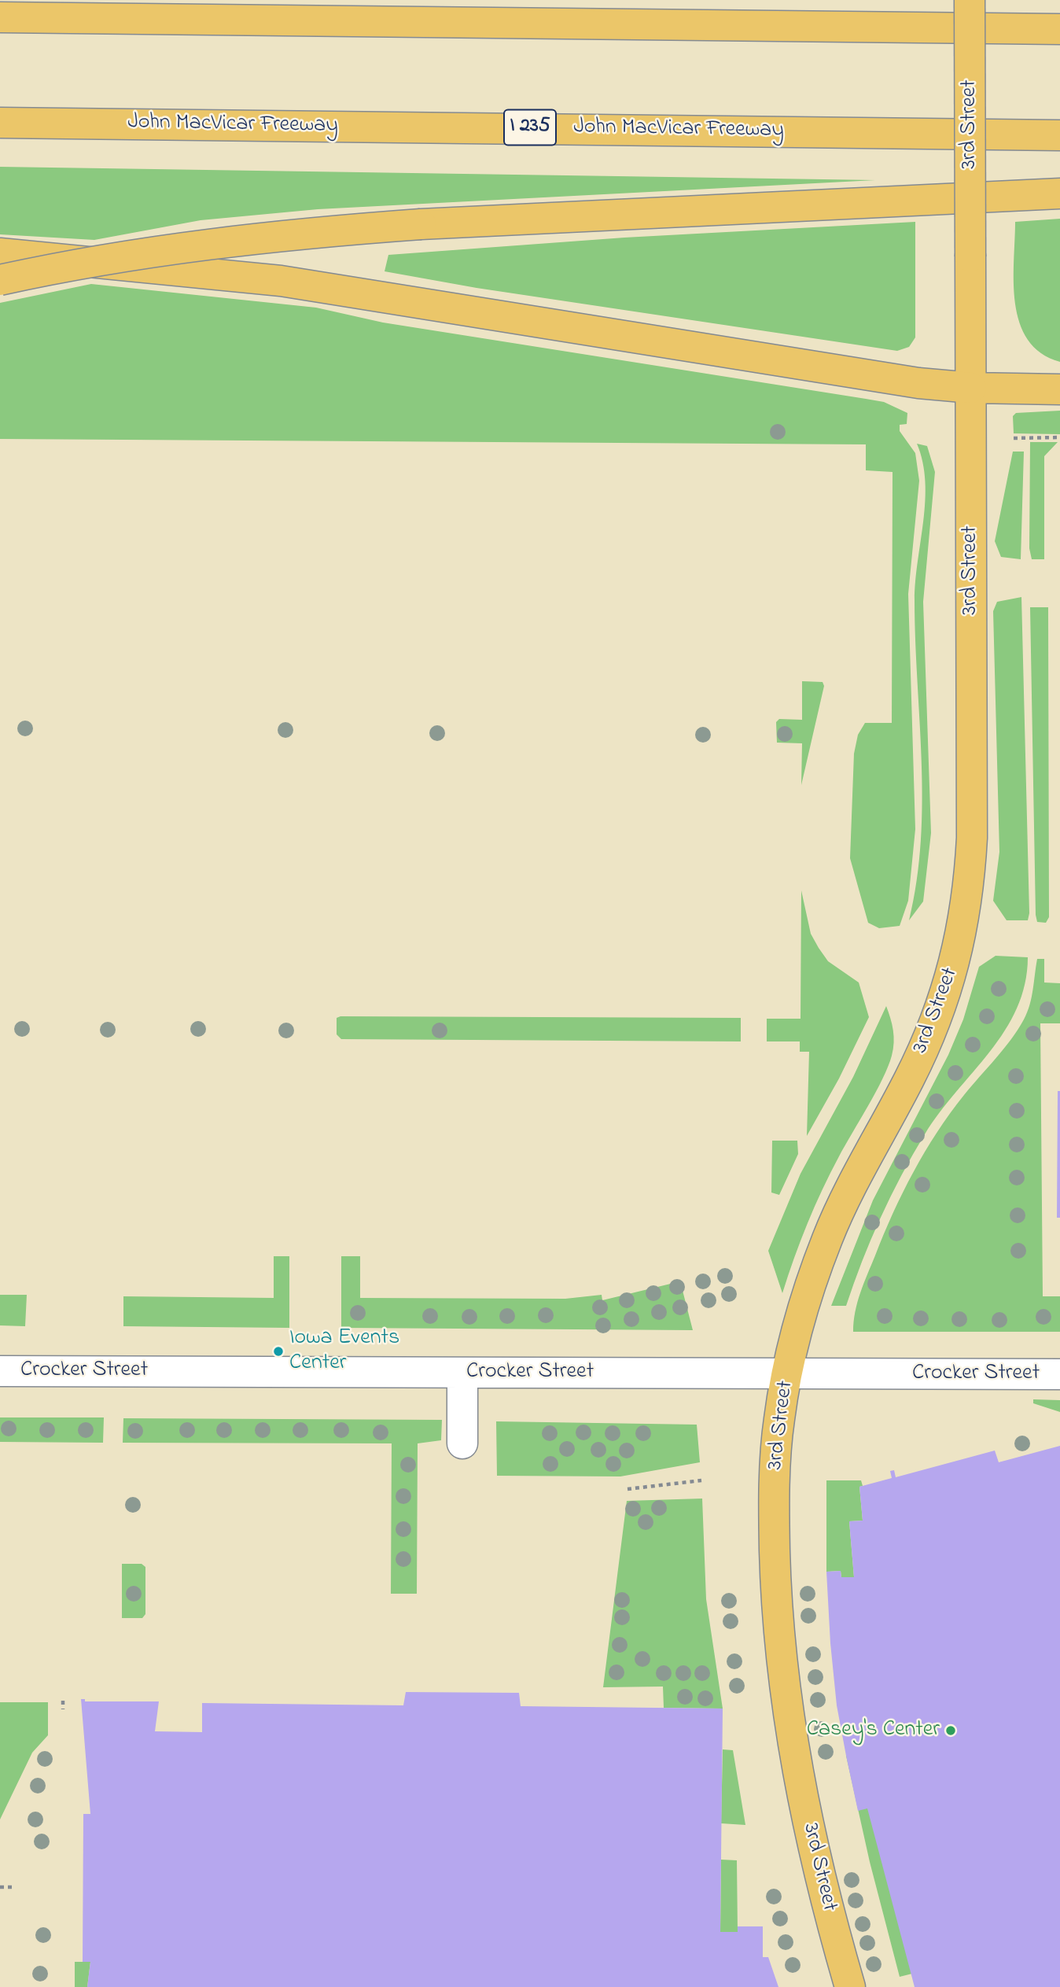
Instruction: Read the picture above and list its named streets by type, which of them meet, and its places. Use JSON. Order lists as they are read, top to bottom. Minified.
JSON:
{"streets":{"main road":["3rd Street","John MacVicar Freeway","I 235"],"street":["Crocker Street"]},"crossings":[["3rd Street","Crocker Street"]],"places":["Iowa Events Center","Casey's Center"]}
